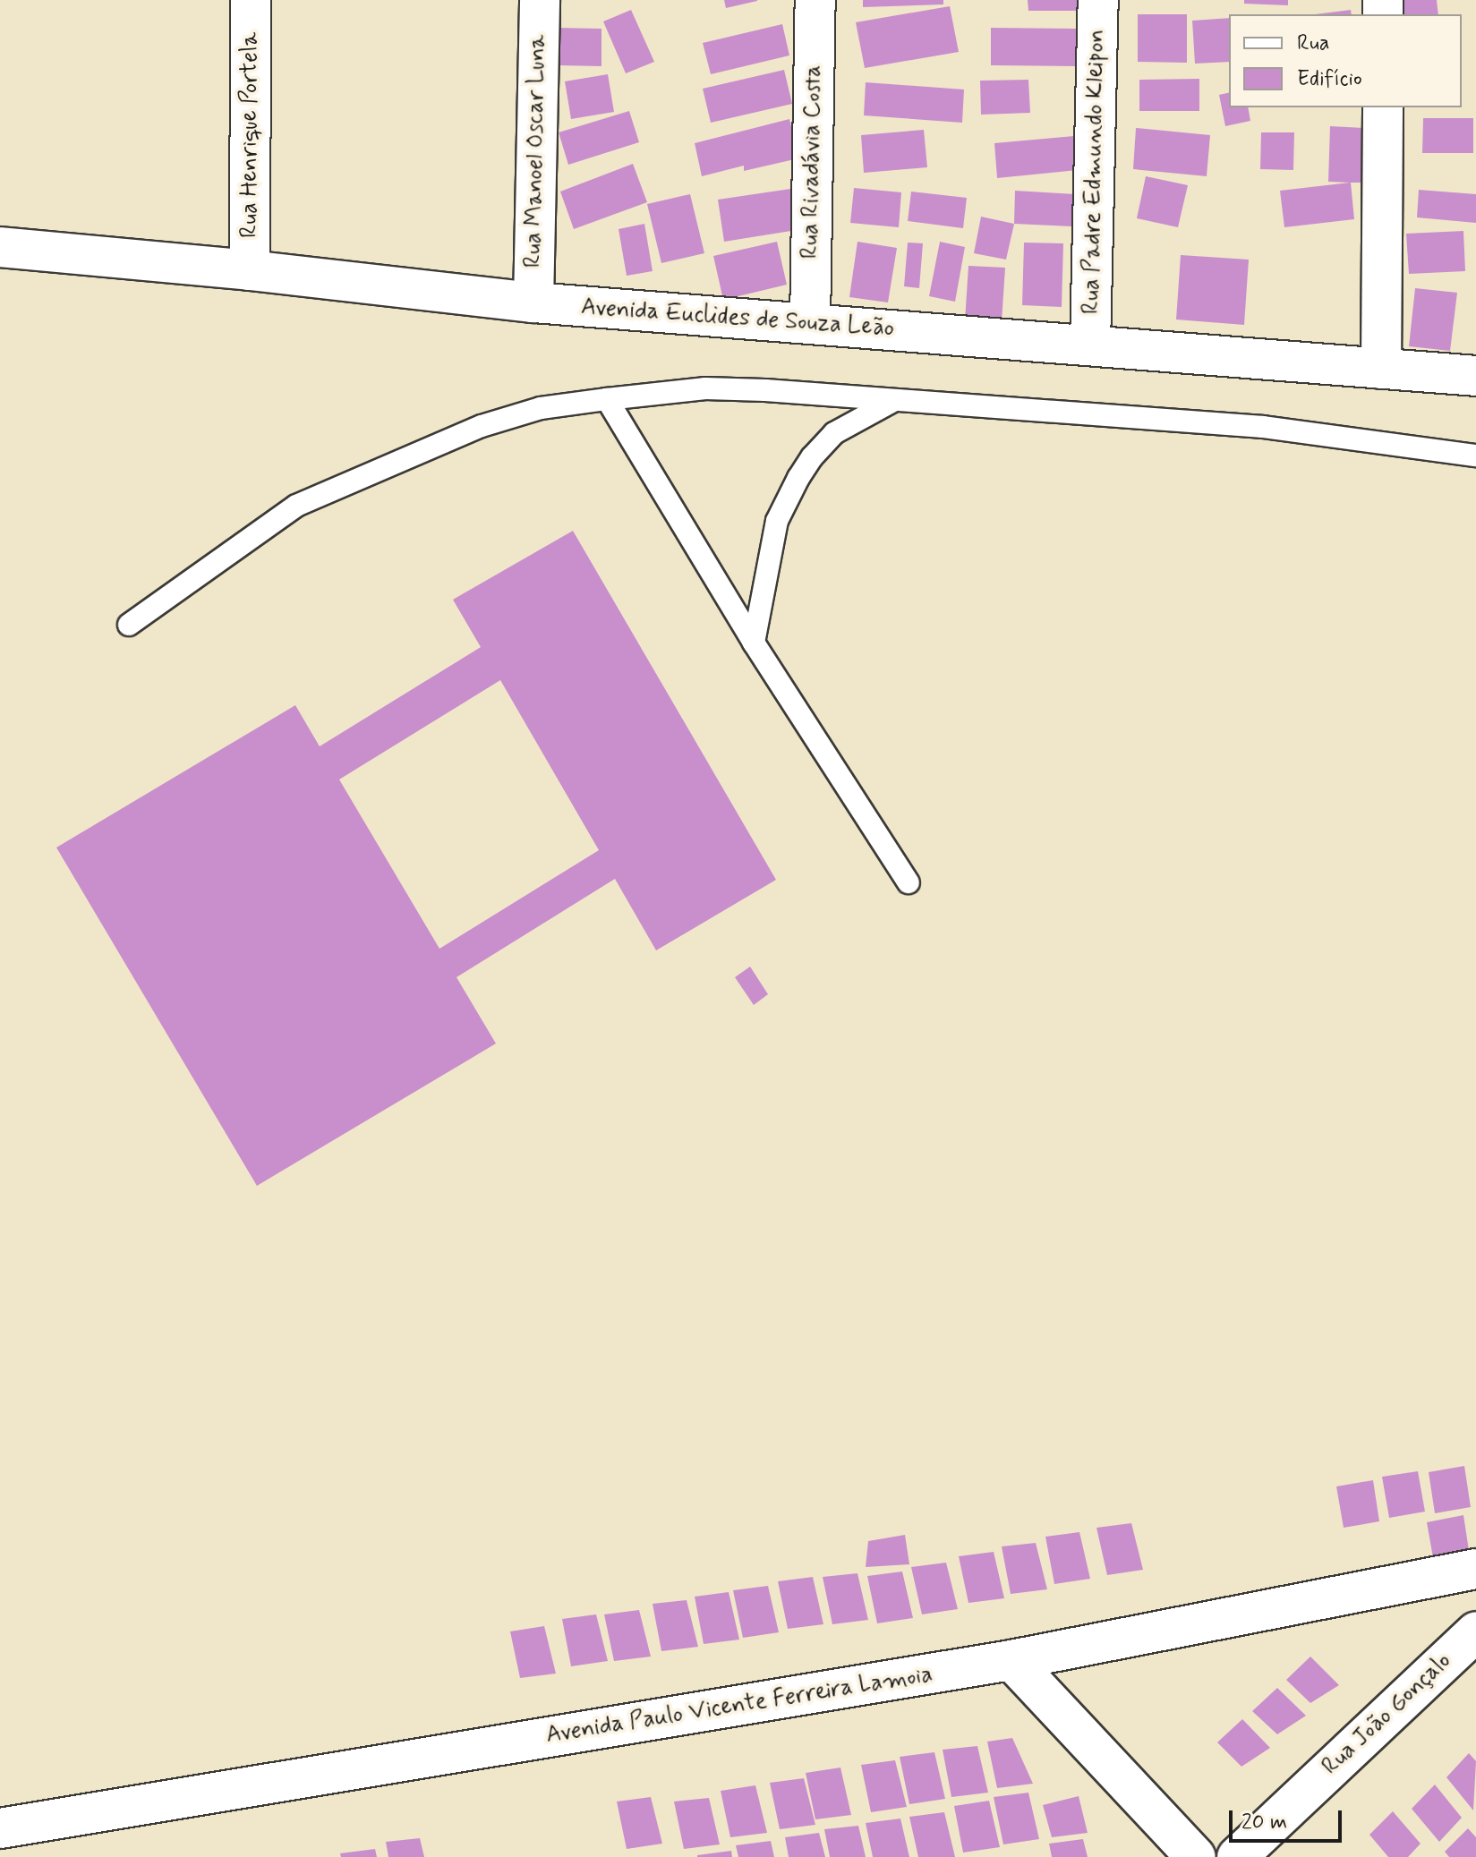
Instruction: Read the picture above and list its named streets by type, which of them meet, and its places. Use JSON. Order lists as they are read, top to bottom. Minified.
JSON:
{"streets":{"street":["Rua Henrique Portela","Rua Manoel Oscar Luna","Rua Rivadávia Costa","Rua Padre Edmundo Kleipon","Avenida Euclides de Souza Leão","Avenida Paulo Vicente Ferreira Lamoia","Rua João Gonçalo"]},"crossings":[["Rua Henrique Portela","Avenida Euclides de Souza Leão"],["Rua Manoel Oscar Luna","Avenida Euclides de Souza Leão"],["Rua Rivadávia Costa","Avenida Euclides de Souza Leão"],["Rua Padre Edmundo Kleipon","Avenida Euclides de Souza Leão"]],"legend":["Rua","Edifício"],"scale_bar":"20 m"}
